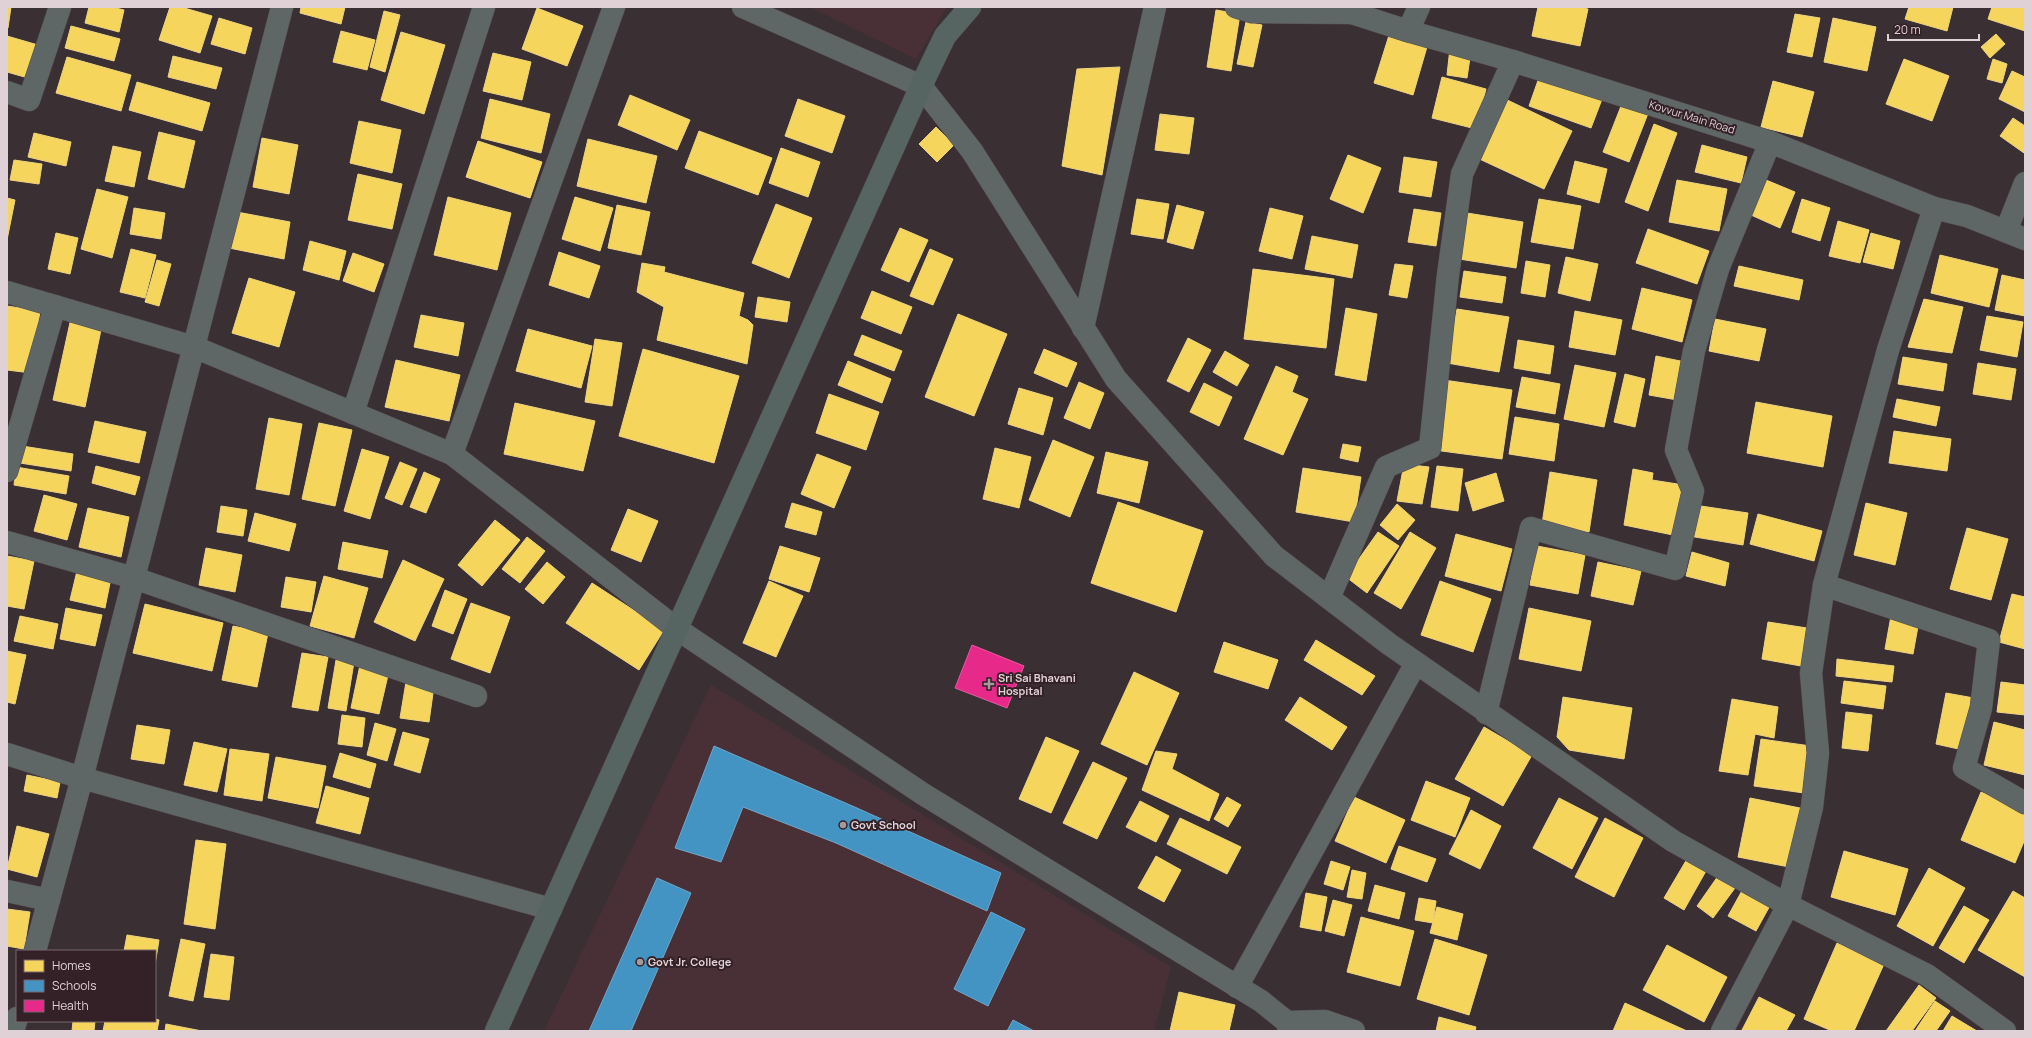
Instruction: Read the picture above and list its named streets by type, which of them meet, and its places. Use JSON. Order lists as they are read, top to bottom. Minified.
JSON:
{"streets":{"street":["Kovvur Main Road"]},"places":{"health":["Sri Sai Bhavani Hospital"],"other":["Govt School","Govt Jr. College"]},"legend":["Homes","Schools","Health"],"scale_bar":"20 m"}
